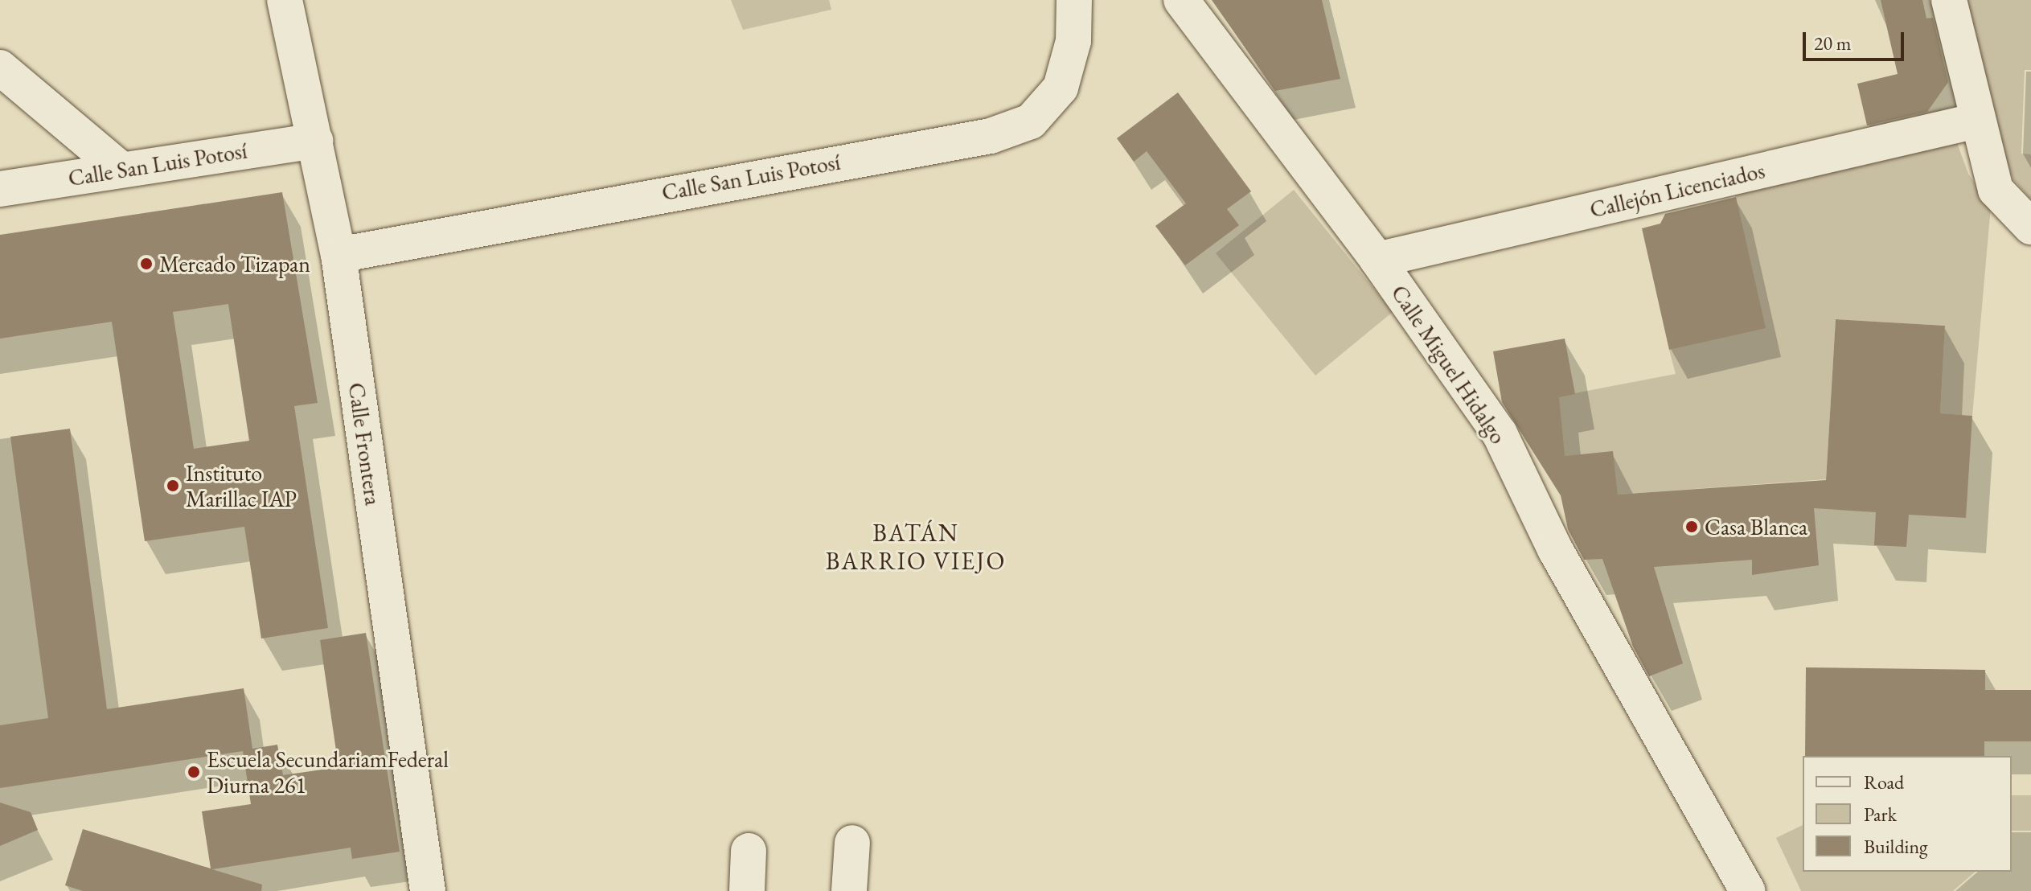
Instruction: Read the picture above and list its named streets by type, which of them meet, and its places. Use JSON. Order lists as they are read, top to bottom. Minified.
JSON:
{"streets":{"street":["Calle San Luis Potosí","Callejón Licenciados","Calle Miguel Hidalgo","Calle Frontera"]},"crossings":[["Calle San Luis Potosí","Calle Frontera"],["Callejón Licenciados","Calle Miguel Hidalgo"]],"districts":["BATÁN BARRIO VIEJO"],"places":["Mercado Tizapan","Instituto Marillac IAP","Casa Blanca","Escuela SecundariamFederal Diurna 261"],"legend":["Road","Park","Building"],"scale_bar":"20 m"}
